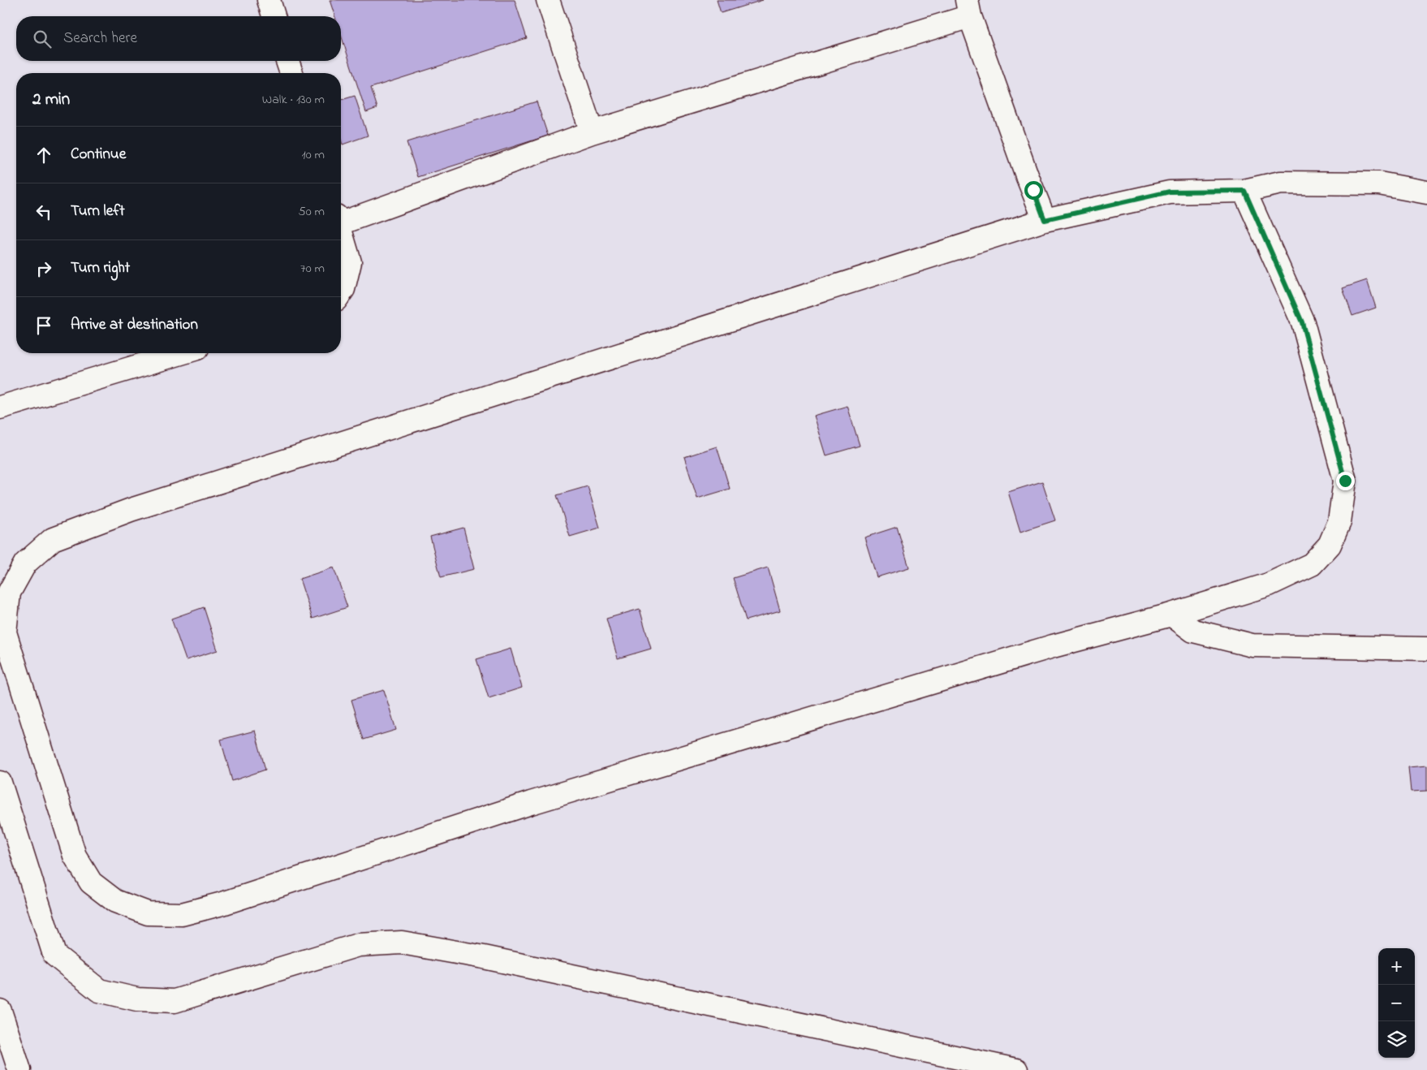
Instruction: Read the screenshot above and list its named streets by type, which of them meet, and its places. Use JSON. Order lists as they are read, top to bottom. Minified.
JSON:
{"page":{"search":"Search here","heading":["2 min","Walk · 130 m"],"list":[["Continue","10 m"],["Turn left","50 m"],["Turn right","70 m"],"Arrive at destination"],"map_buttons":["+","−"]}}
